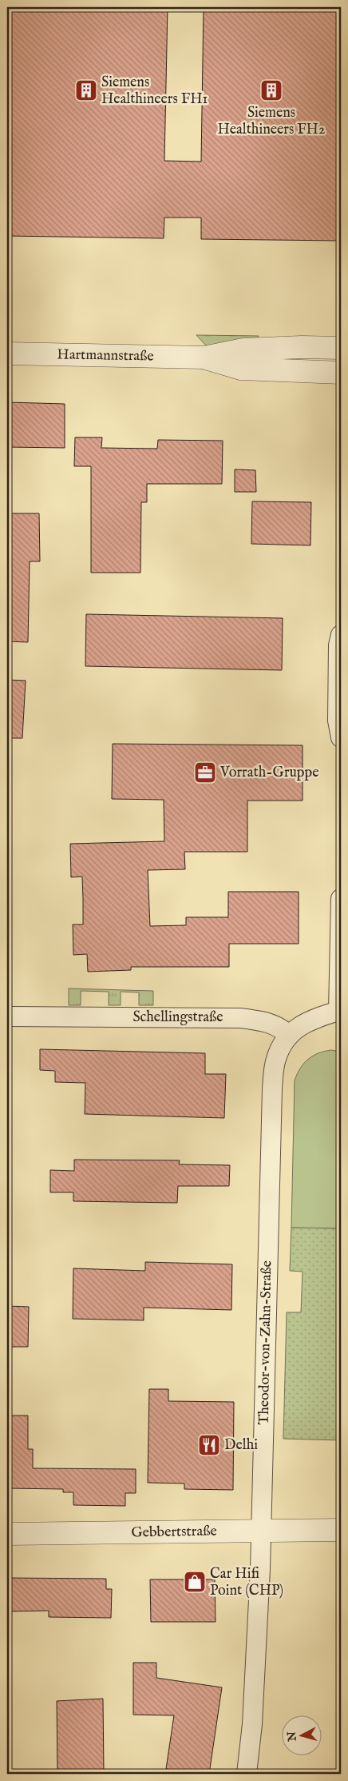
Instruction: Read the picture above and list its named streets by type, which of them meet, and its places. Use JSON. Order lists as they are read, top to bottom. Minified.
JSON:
{"streets":{"street":["Hartmannstraße","Schellingstraße","Theodor-von-Zahn-Straße","Gebbertstraße"]},"crossings":[["Schellingstraße","Theodor-von-Zahn-Straße"],["Theodor-von-Zahn-Straße","Gebbertstraße"]],"places":{"building":["Siemens Healthineers FH1","Siemens Healthineers FH2"],"office":["Vorrath-Gruppe"],"restaurant":["Delhi"],"shop":["Car Hifi Point (CHP)"]},"north":"left"}
